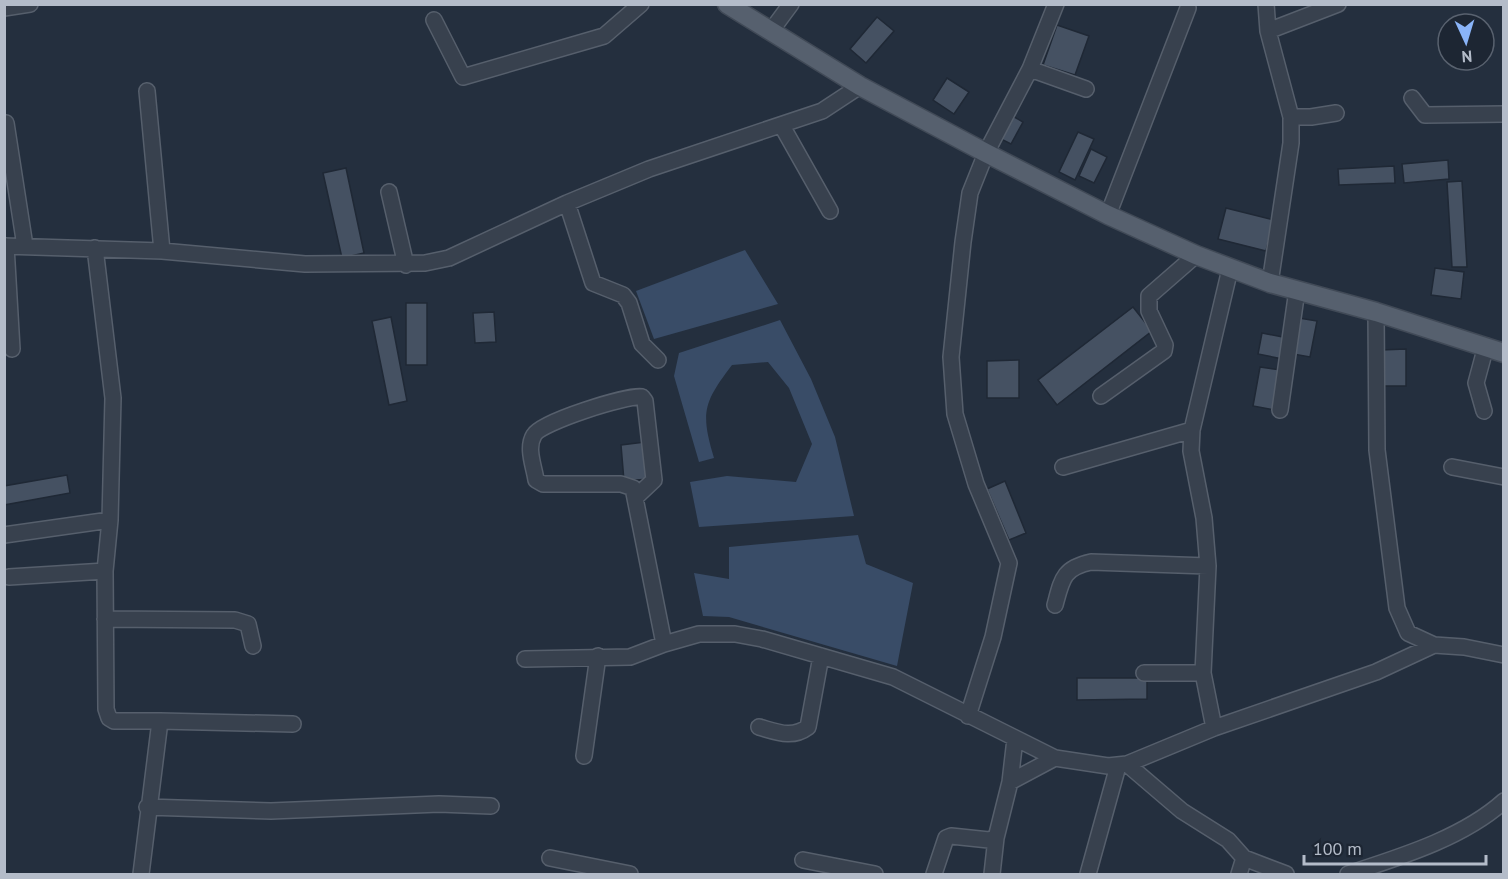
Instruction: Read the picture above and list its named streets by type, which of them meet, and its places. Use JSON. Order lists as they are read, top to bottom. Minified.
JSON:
{"scale_bar":"100 m","north":"bottom"}
